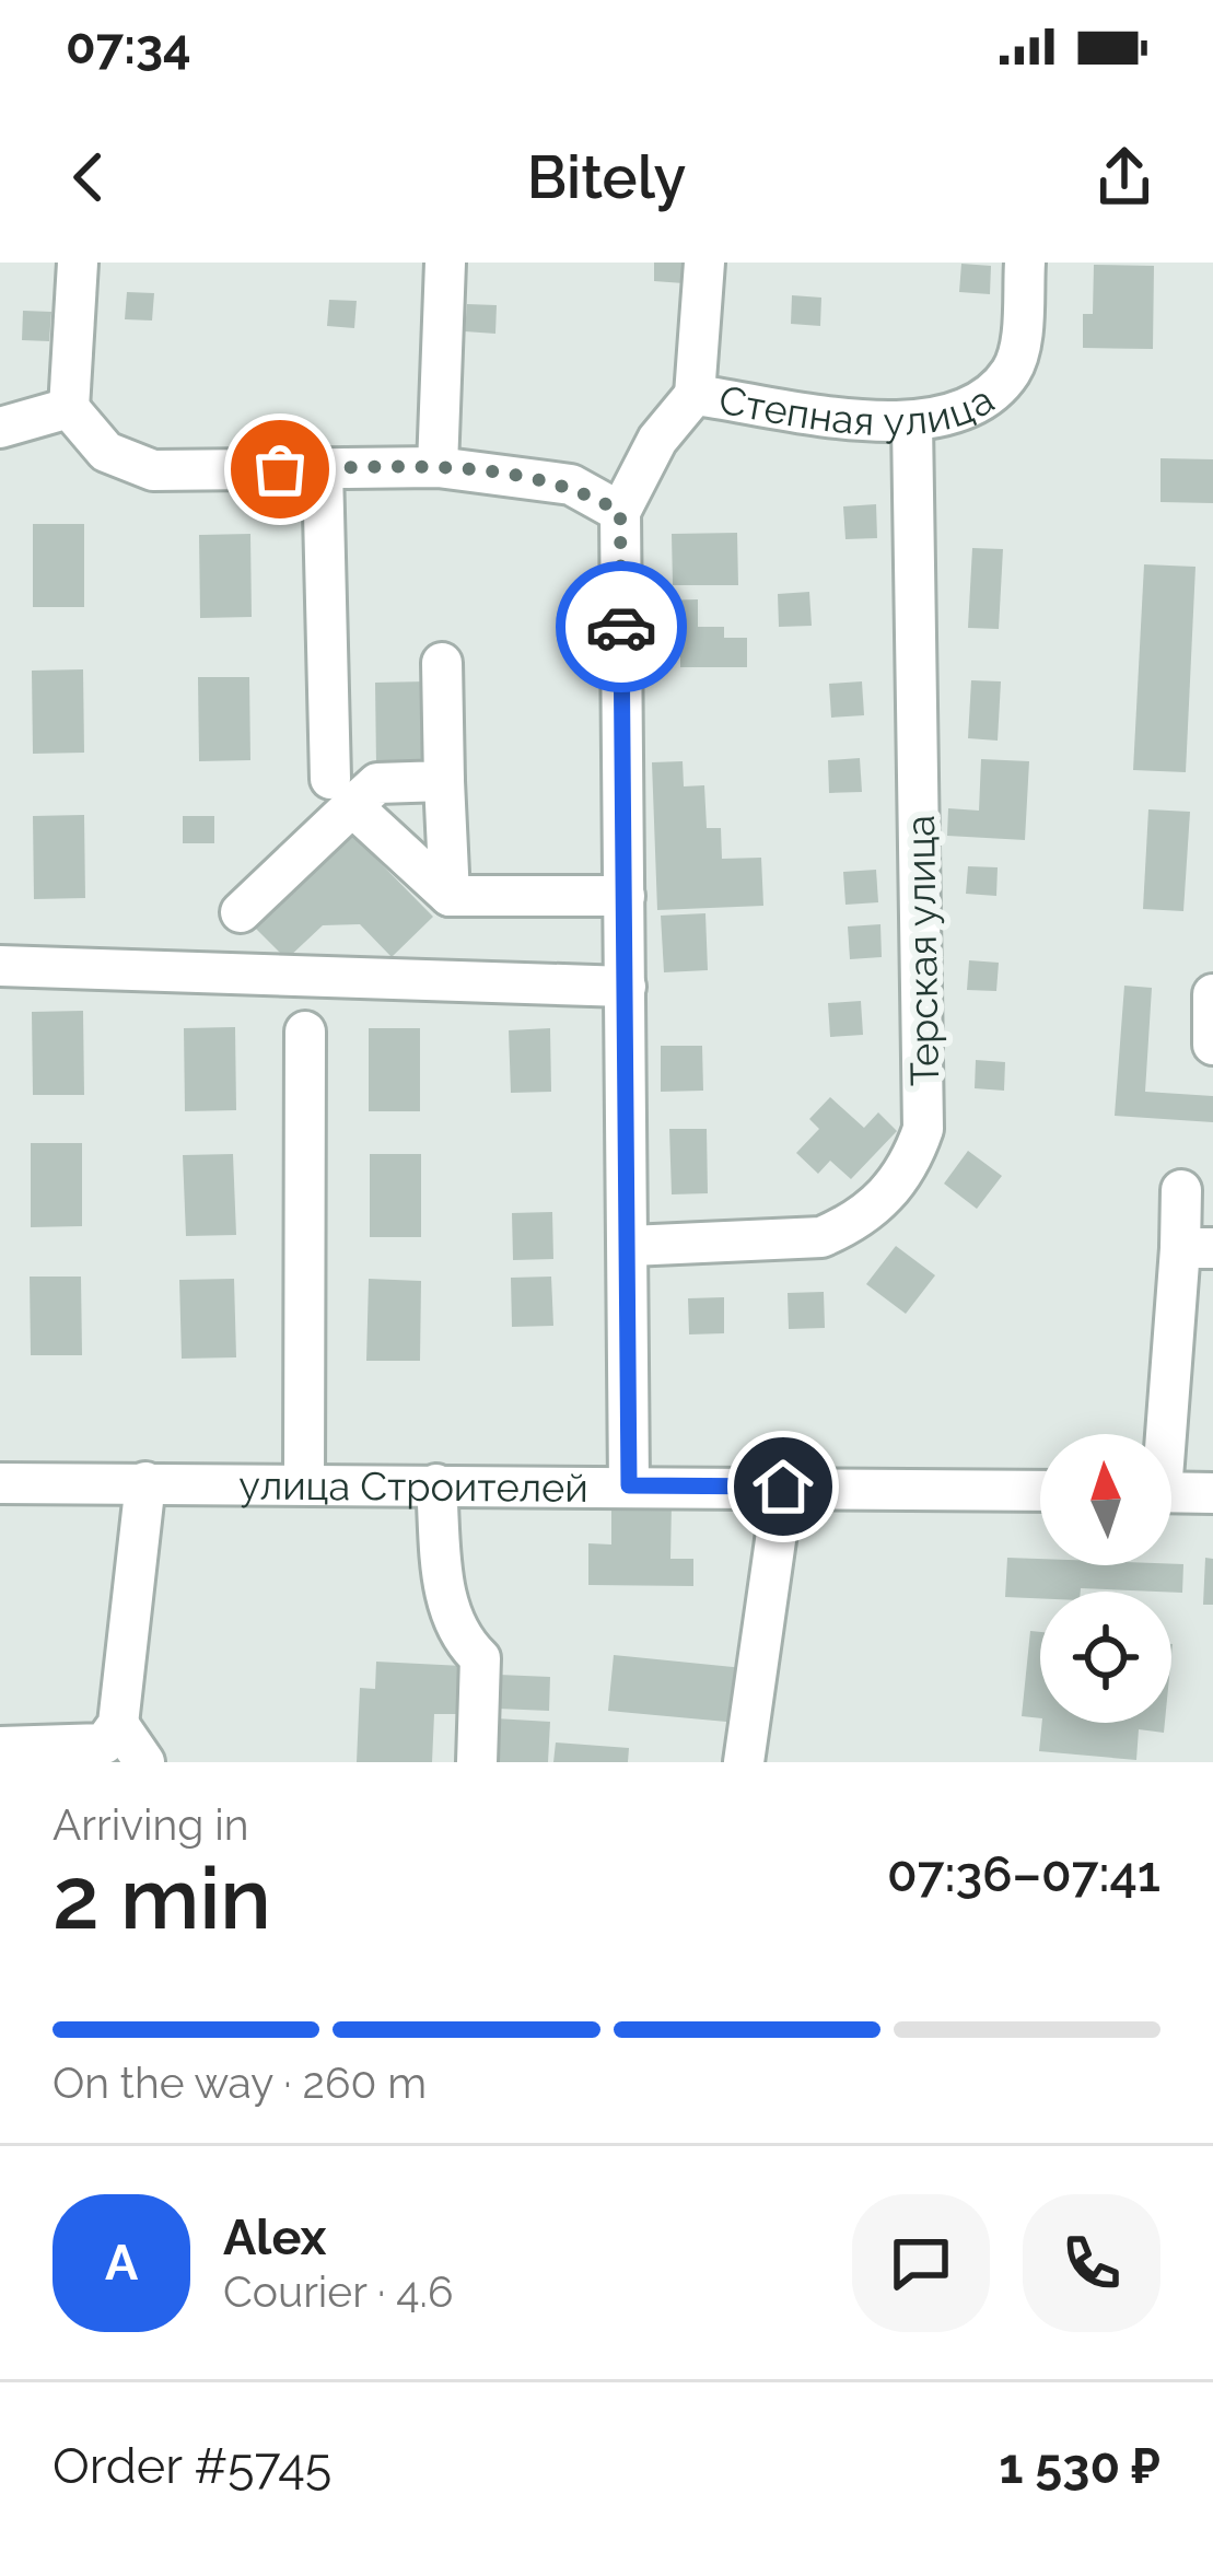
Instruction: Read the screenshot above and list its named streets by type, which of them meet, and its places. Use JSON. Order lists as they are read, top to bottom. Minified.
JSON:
{"streets":{"street":["Степная улица","Терская улица","улица Строителей"]},"crossings":[["Степная улица","Терская улица"]],"north":"top","page":{"status":"07:34","header":"Bitely","heading":["2 min","Arriving in","07:36–07:41"],"panel":["Alex","Courier · 4.6","Order #5745","1 530 ₽"],"bar":"On the way · 260 m","round":"A"}}
